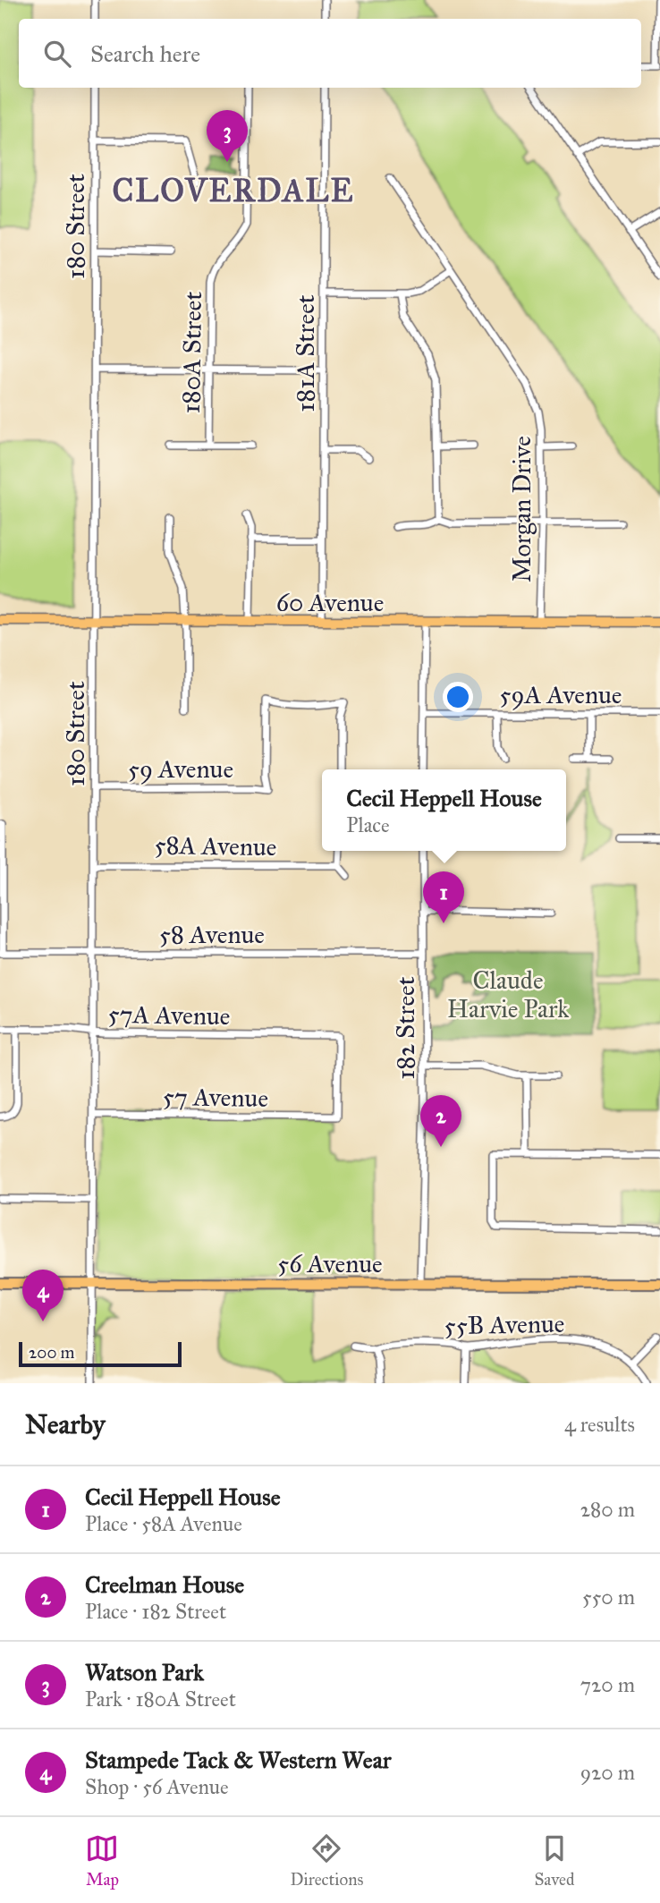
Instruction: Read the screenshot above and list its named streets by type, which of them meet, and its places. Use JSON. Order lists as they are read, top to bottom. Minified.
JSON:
{"streets":{"highway":["56 Avenue"],"main road":["60 Avenue"],"street":["180 Street","180A Street","181A Street","Morgan Drive","59A Avenue","59 Avenue","58A Avenue","58 Avenue","57A Avenue","182 Street","57 Avenue","55B Avenue"]},"crossings":[["180 Street","60 Avenue"],["180 Street","59 Avenue"],["180 Street","58A Avenue"],["180 Street","58 Avenue"],["180 Street","57A Avenue"],["180 Street","57 Avenue"],["180 Street","56 Avenue"],["181A Street","60 Avenue"],["Morgan Drive","60 Avenue"],["58 Avenue","182 Street"],["57A Avenue","57 Avenue"],["182 Street","56 Avenue"]],"districts":["CLOVERDALE"],"parks":["Claude Harvie Park"],"scale_bar":"200 m","page":{"search":"Search here","pins":["3","1","2","4"],"popup":["Cecil Heppell House","Place"],"scale":"200 m","heading":["Nearby","4 results"],"list":[{"mark":"1","name":"Cecil Heppell House","note":"Place · 58A Avenue","value":"280 m"},{"mark":"2","name":"Creelman House","note":"Place · 182 Street","value":"550 m"},{"mark":"3","name":"Watson Park","note":"Park · 180A Street","value":"720 m"},{"mark":"4","name":"Stampede Tack & Western Wear","note":"Shop · 56 Avenue","value":"920 m"}],"nav":["Map","Directions","Saved"]}}
